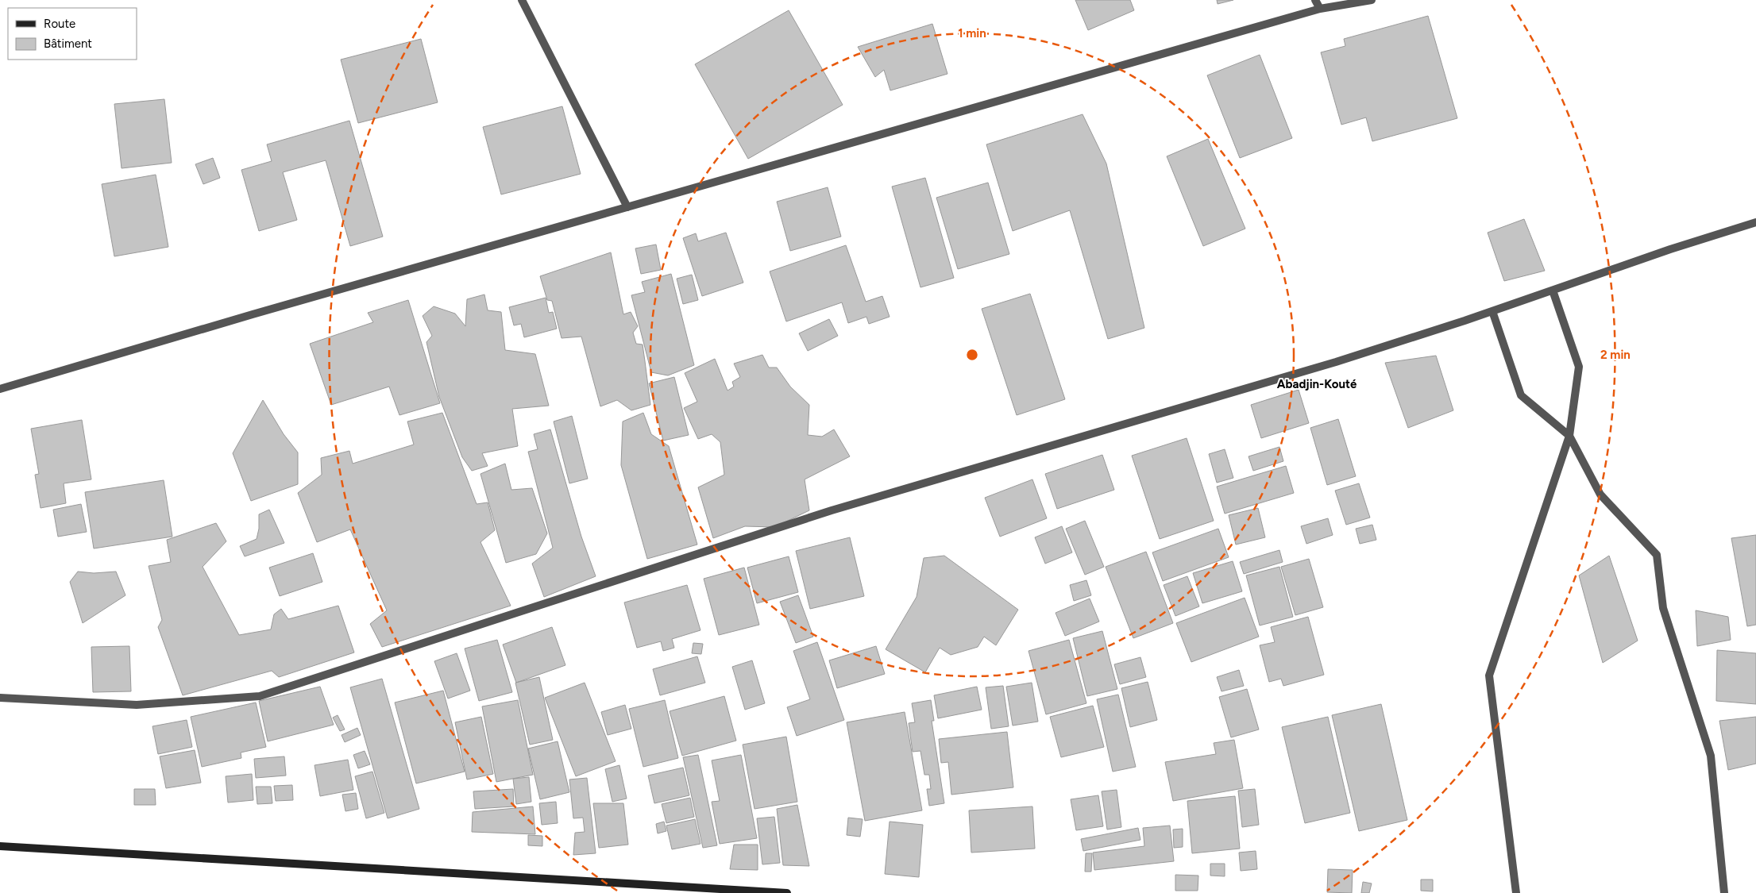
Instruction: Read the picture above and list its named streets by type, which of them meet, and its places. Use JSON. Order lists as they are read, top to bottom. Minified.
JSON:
{"districts":["Abadjin-Kouté"],"legend":["Route","Bâtiment"],"rings":["1 min","2 min"]}
